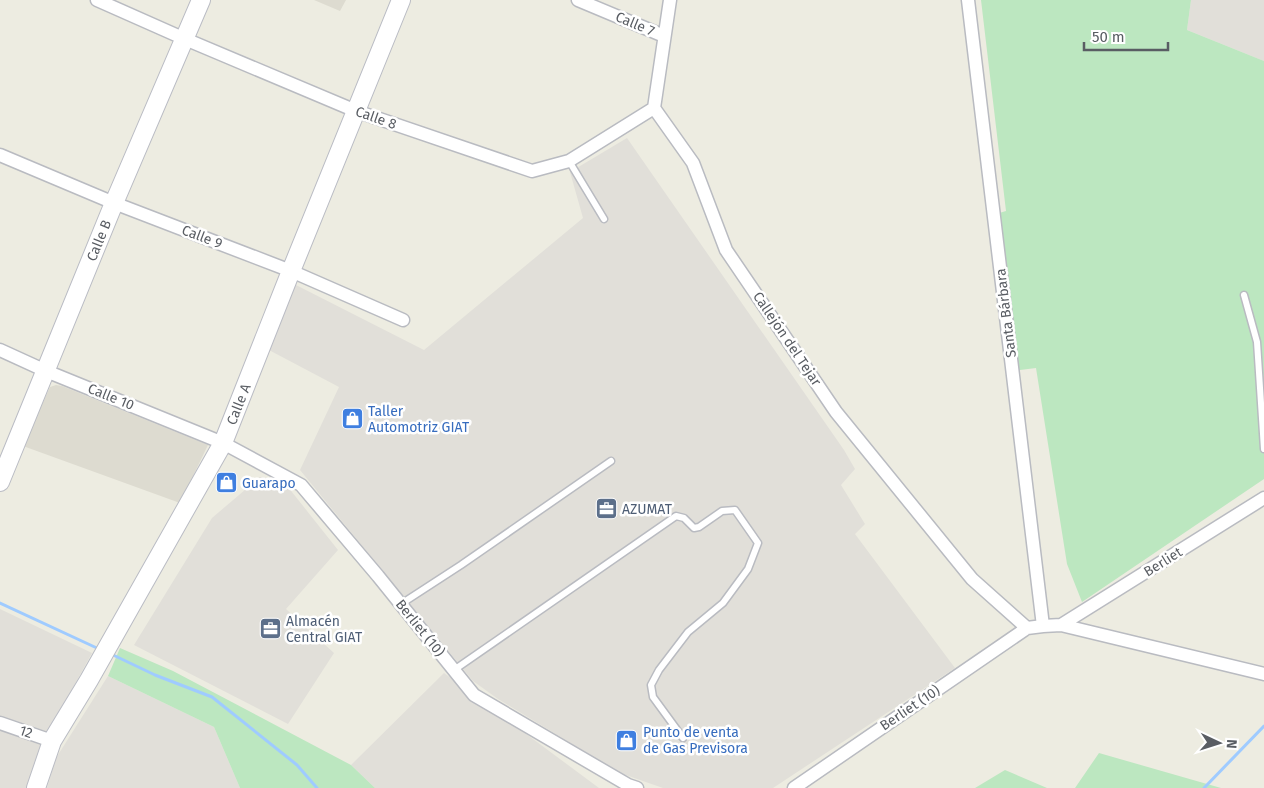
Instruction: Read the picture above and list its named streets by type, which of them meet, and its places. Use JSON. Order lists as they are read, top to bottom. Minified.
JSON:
{"streets":{"street":["Calle 7","Calle 8","Calle 9","Calle B","Santa Bárbara","Callejón del Tejar","Calle 10","Calle A","Berliet","Berliet (10)","12"]},"crossings":[["Calle 8","Calle B"],["Calle 8","Callejón del Tejar"],["Calle 8","Calle A"],["Calle 9","Calle B"],["Calle 9","Calle A"],["Calle B","Calle 10"],["Callejón del Tejar","Berliet (10)"],["Calle 10","Calle A"],["Calle 10","Berliet (10)"],["Calle A","Berliet (10)"],["Calle A","12"]],"places":{"shop":["Taller Automotriz GIAT","Guarapo","Punto de venta de Gas Previsora"],"office":["AZUMAT","Almacén Central GIAT"]},"scale_bar":"50 m","north":"right"}
